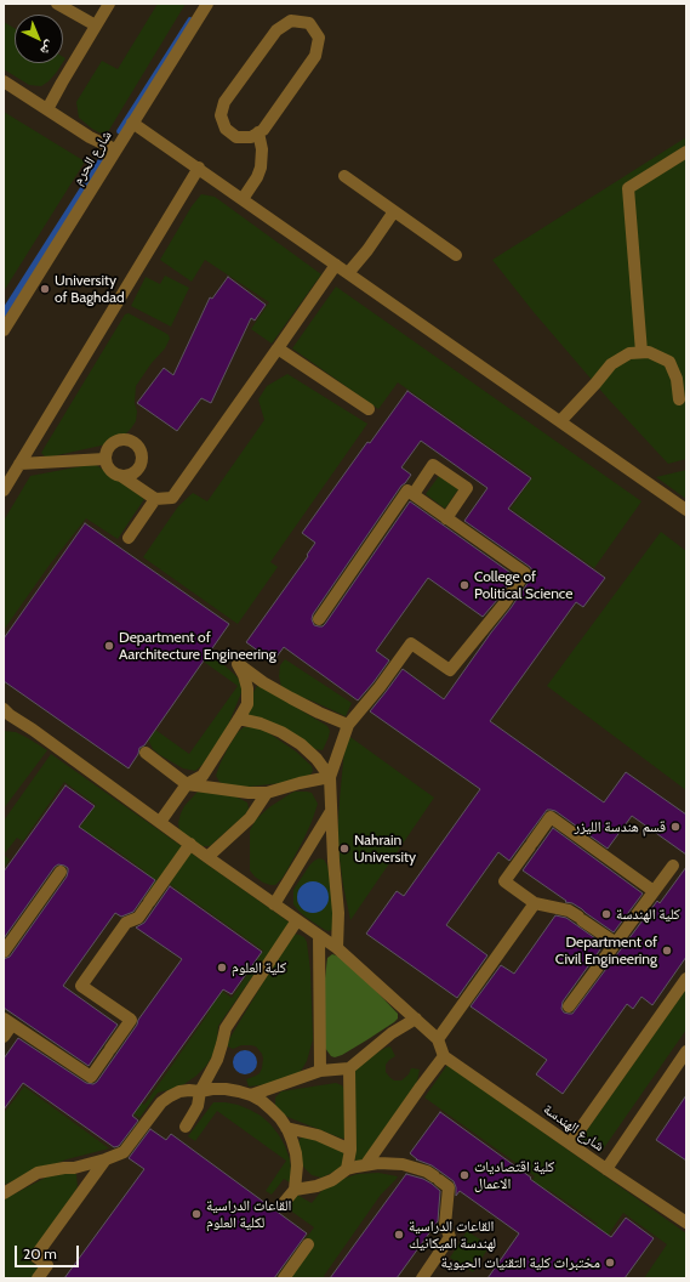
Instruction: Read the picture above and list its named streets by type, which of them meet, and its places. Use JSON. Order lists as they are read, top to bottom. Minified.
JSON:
{"streets":{"street":["شارع الحرم","شارع الهندسة"]},"places":["University of Baghdad","College of Political Science","Department of Aarchitecture Engineering","قسم هندسة الليزر","Nahrain University","كلية الهندسة","Department of Civil Engineering","كلية العلوم","كلية اقتصاديات الاعمال","القاعات الدراسية لكلية العلوم","القاعات الدراسية لهندسة الميكانيك","مختبرات كلية التقنيات الحيوية"],"scale_bar":"20 m","north":"bottom right"}
